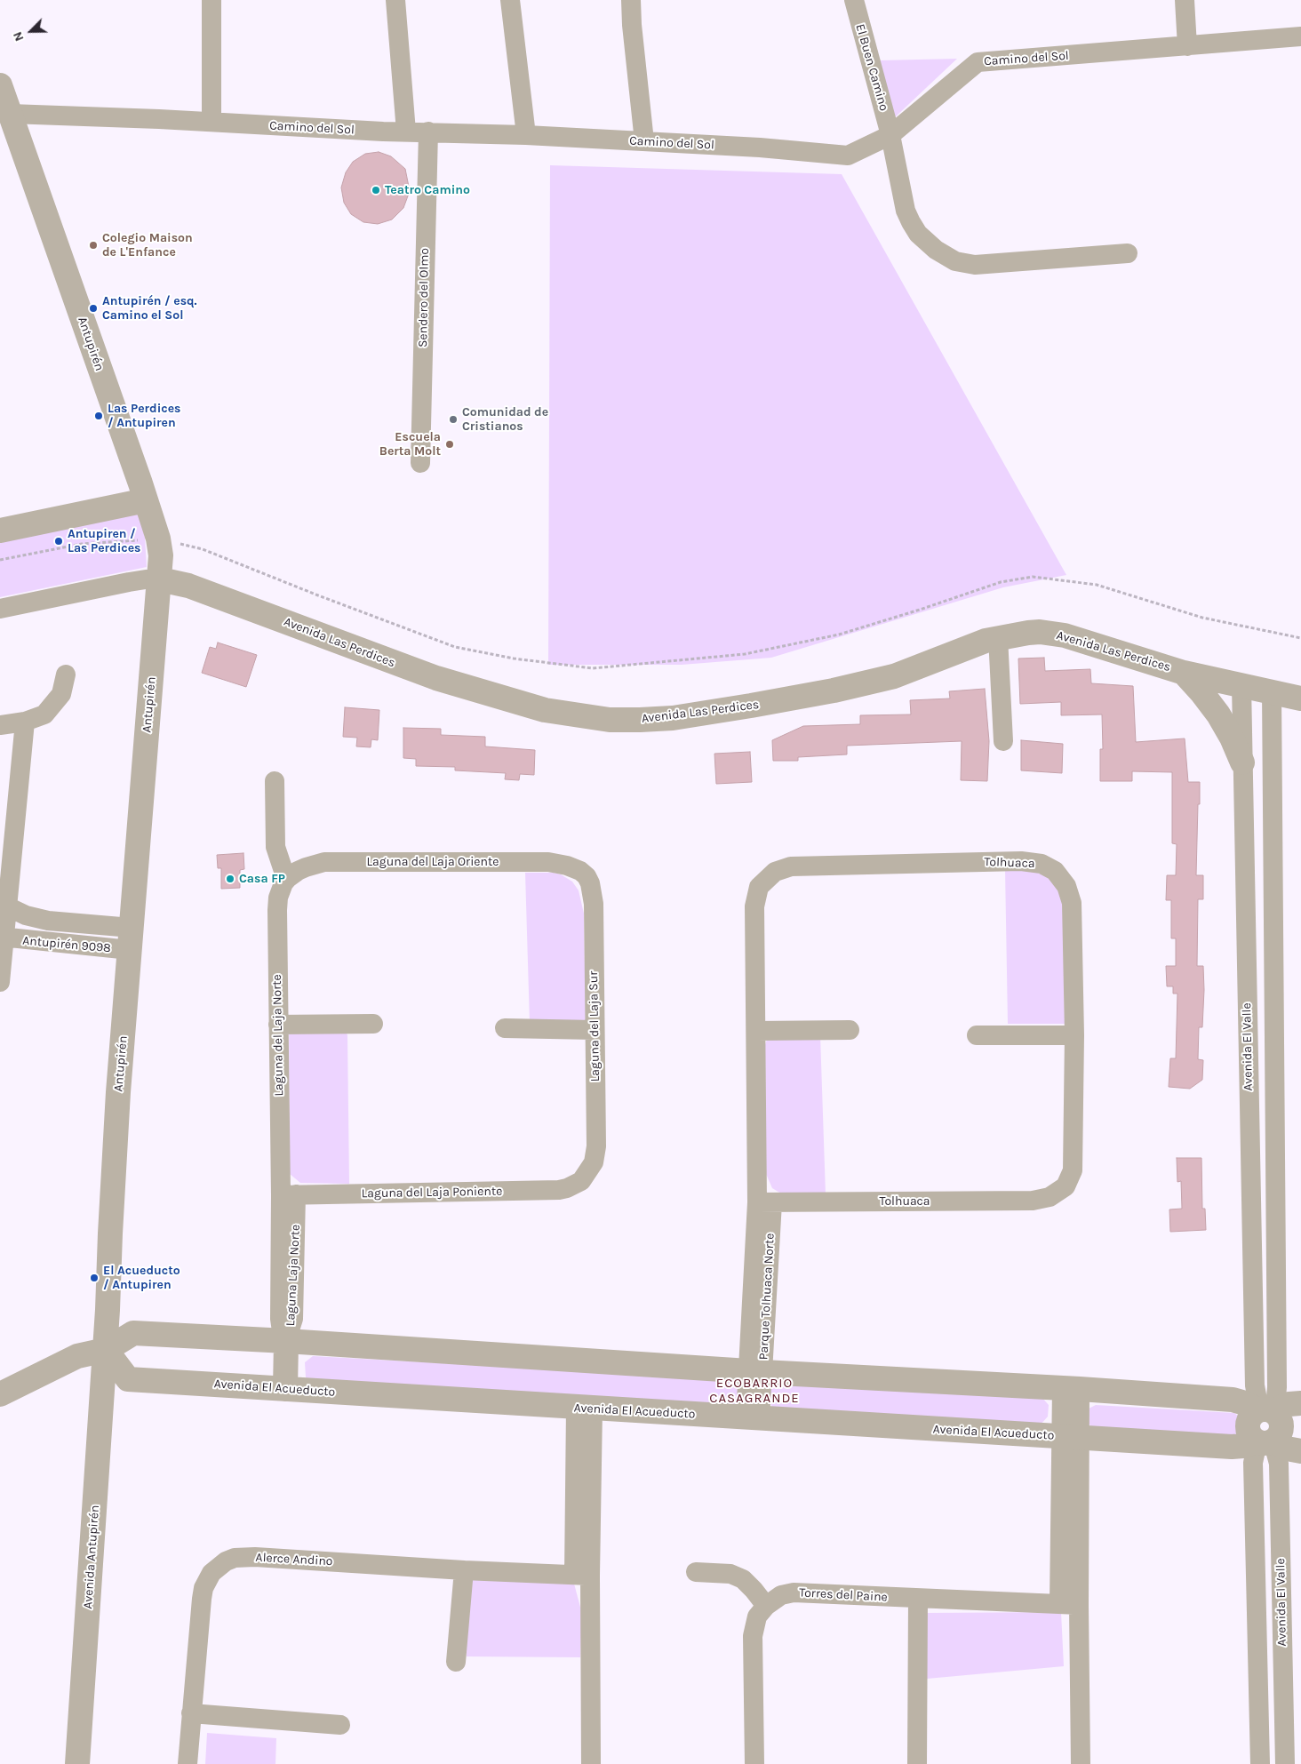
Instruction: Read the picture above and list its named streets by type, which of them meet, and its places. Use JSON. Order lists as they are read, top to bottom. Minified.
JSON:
{"streets":{"street":["Camino del Sol","El Buen Camino","Sendero del Olmo","Antupirén","Avenida Las Perdices","Laguna del Laja Oriente","Tolhuaca","Antupirén 9098","Laguna del Laja Sur","Laguna del Laja Norte","Avenida El Valle","Laguna del Laja Poniente","Laguna Laja Norte","Parque Tolhuaca Norte","Avenida El Acueducto","Avenida Antupirén","Alerce Andino","Torres del Paine"]},"crossings":[["Camino del Sol","El Buen Camino"],["Camino del Sol","Sendero del Olmo"],["Camino del Sol","Antupirén"],["Antupirén","Avenida Las Perdices"],["Antupirén","Antupirén 9098"],["Antupirén","Avenida El Acueducto"],["Antupirén","Avenida Antupirén"],["Avenida Las Perdices","Avenida El Valle"],["Laguna del Laja Oriente","Laguna del Laja Sur"],["Laguna del Laja Oriente","Laguna del Laja Norte"],["Tolhuaca","Parque Tolhuaca Norte"],["Laguna del Laja Sur","Laguna del Laja Poniente"],["Laguna del Laja Norte","Laguna del Laja Poniente"],["Laguna del Laja Norte","Laguna Laja Norte"],["Avenida El Valle","Avenida El Acueducto"],["Laguna del Laja Poniente","Laguna Laja Norte"],["Parque Tolhuaca Norte","Avenida El Acueducto"],["Avenida El Acueducto","Avenida Antupirén"]],"districts":["ECOBARRIO CASAGRANDE"],"places":["Teatro Camino","Colegio Maison de L'Enfance","Antupirén / esq. Camino el Sol","Las Perdices / Antupiren","Comunidad de Cristianos","Escuela Berta Molt","Antupiren / Las Perdices","Casa FP","El Acueducto / Antupiren"],"north":"bottom left"}
